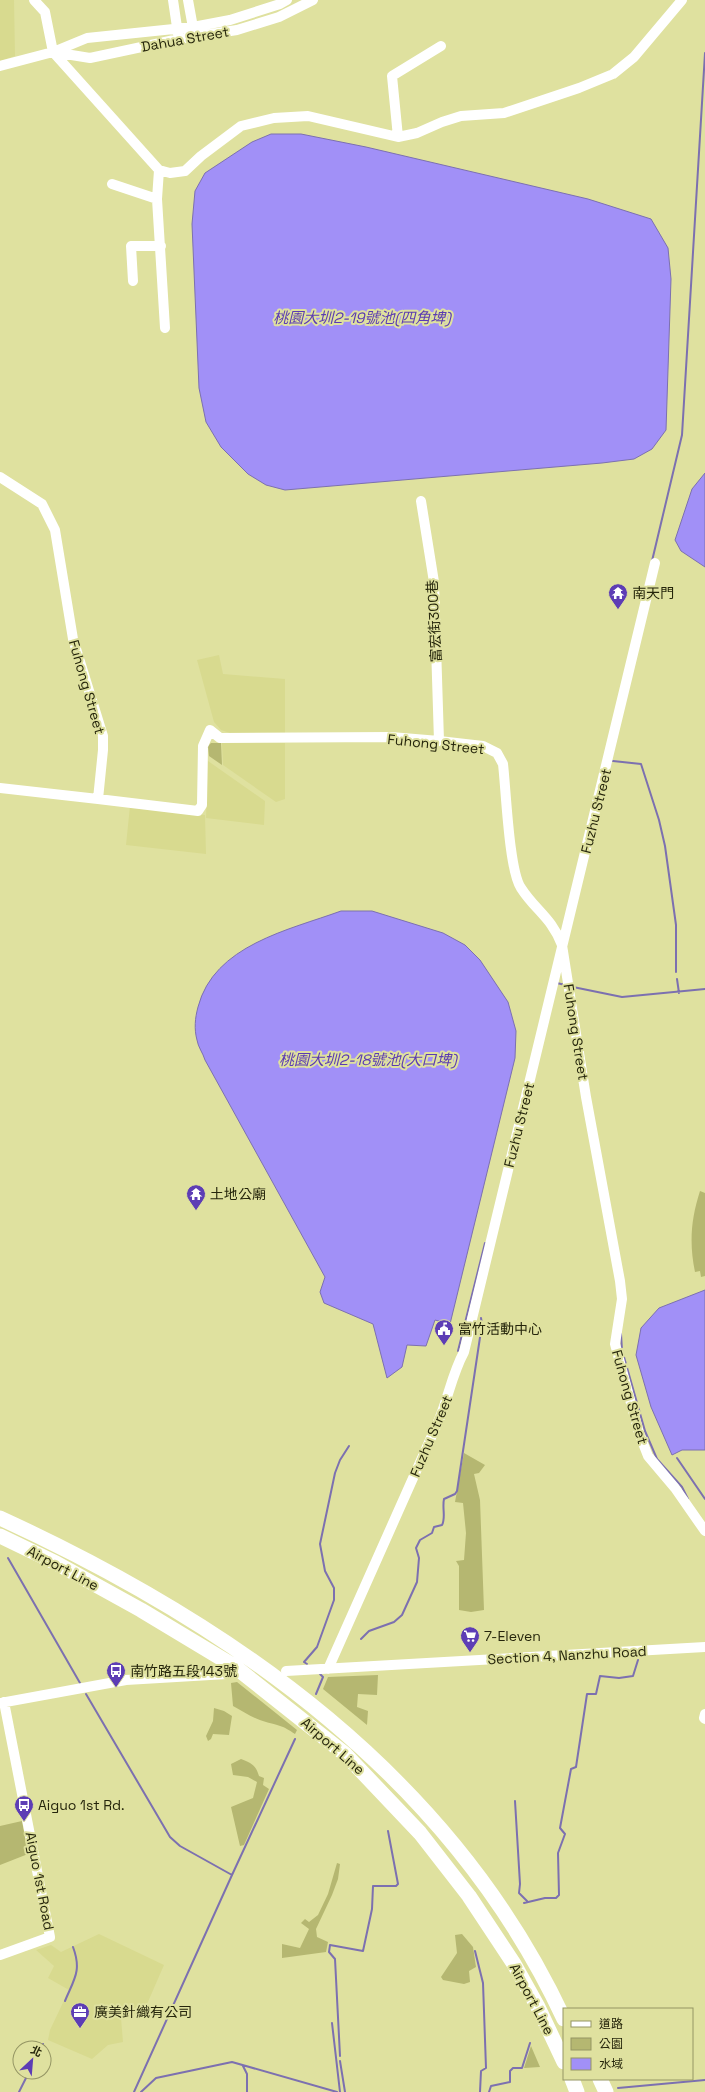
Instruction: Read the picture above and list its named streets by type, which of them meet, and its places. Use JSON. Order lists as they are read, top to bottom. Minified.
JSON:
{"streets":{"highway":["Airport Line"],"street":["Dahua Street","富宏街300巷","Fuhong Street","Fuzhu Street","Section 4, Nanzhu Road","Aiguo 1st Road"]},"crossings":[["富宏街300巷","Fuhong Street"],["Fuhong Street","Fuzhu Street"],["Fuzhu Street","Section 4, Nanzhu Road"]],"water":["桃園大圳2-19號池(四角埤)","桃園大圳2-18號池(大口埤)"],"places":{"temple":["南天門","土地公廟"],"public building":["富竹活動中心"],"supermarket":["7-Eleven"],"bus stop":["南竹路五段143號","Aiguo 1st Rd."],"office":["廣美針織有公司"]},"legend":["道路","公園","水域"],"north":"top right"}
